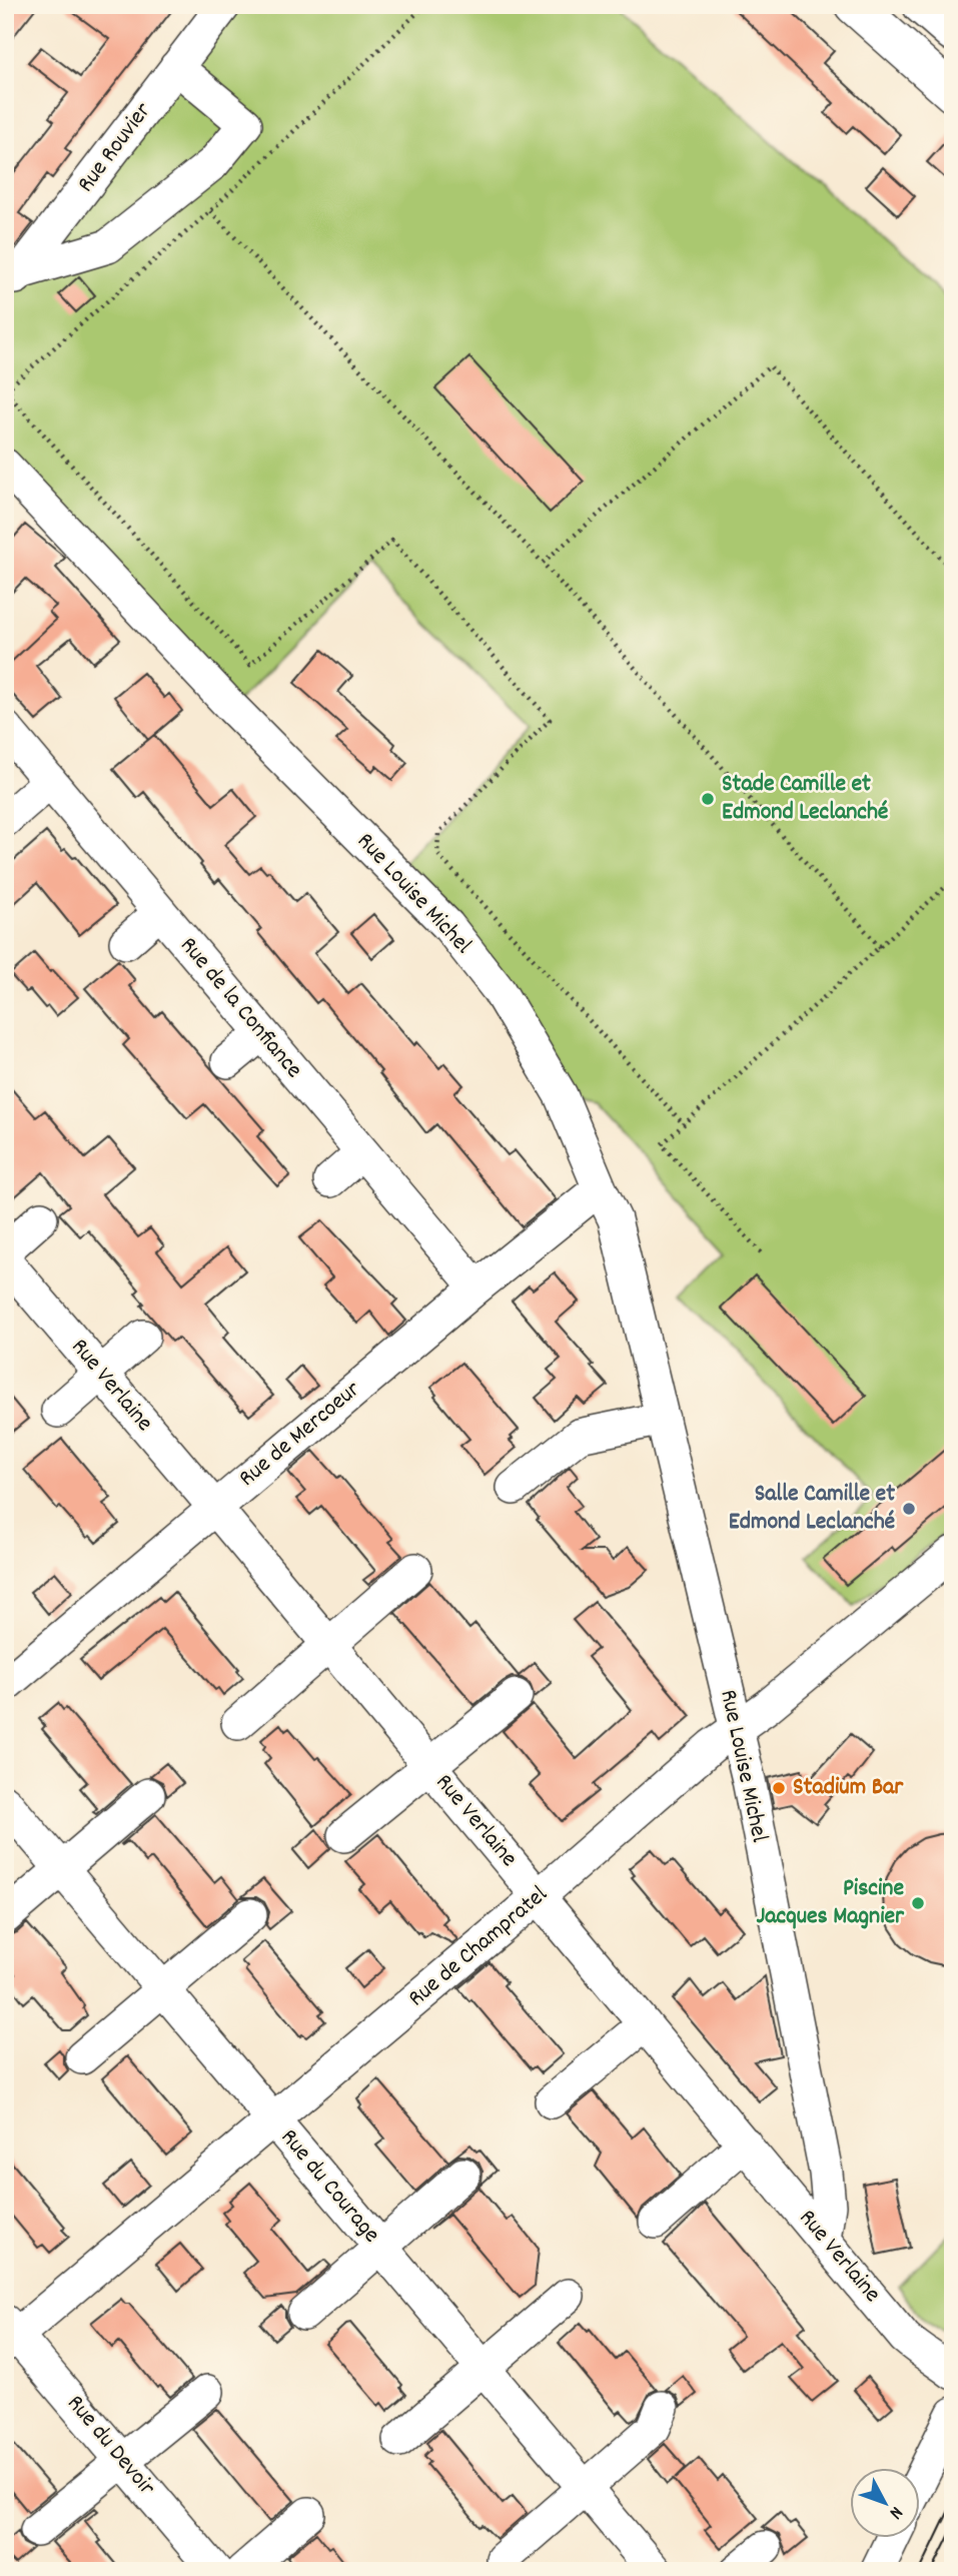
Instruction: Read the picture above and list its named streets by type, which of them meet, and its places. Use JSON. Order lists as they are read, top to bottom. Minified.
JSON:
{"streets":{"street":["Rue Rouvier","Rue Louise Michel","Rue de la Confiance","Rue Verlaine","Rue de Mercoeur","Rue de Champratel","Rue du Courage","Rue du Devoir"]},"crossings":[["Rue Louise Michel","Rue Verlaine"],["Rue Louise Michel","Rue de Mercoeur"],["Rue Louise Michel","Rue de Champratel"],["Rue de la Confiance","Rue de Mercoeur"],["Rue Verlaine","Rue de Mercoeur"],["Rue Verlaine","Rue de Champratel"],["Rue de Champratel","Rue du Courage"],["Rue de Champratel","Rue du Devoir"]],"places":["Stade Camille et Edmond Leclanché","Salle Camille et Edmond Leclanché","Stadium Bar","Piscine Jacques Magnier"],"north":"bottom right"}
